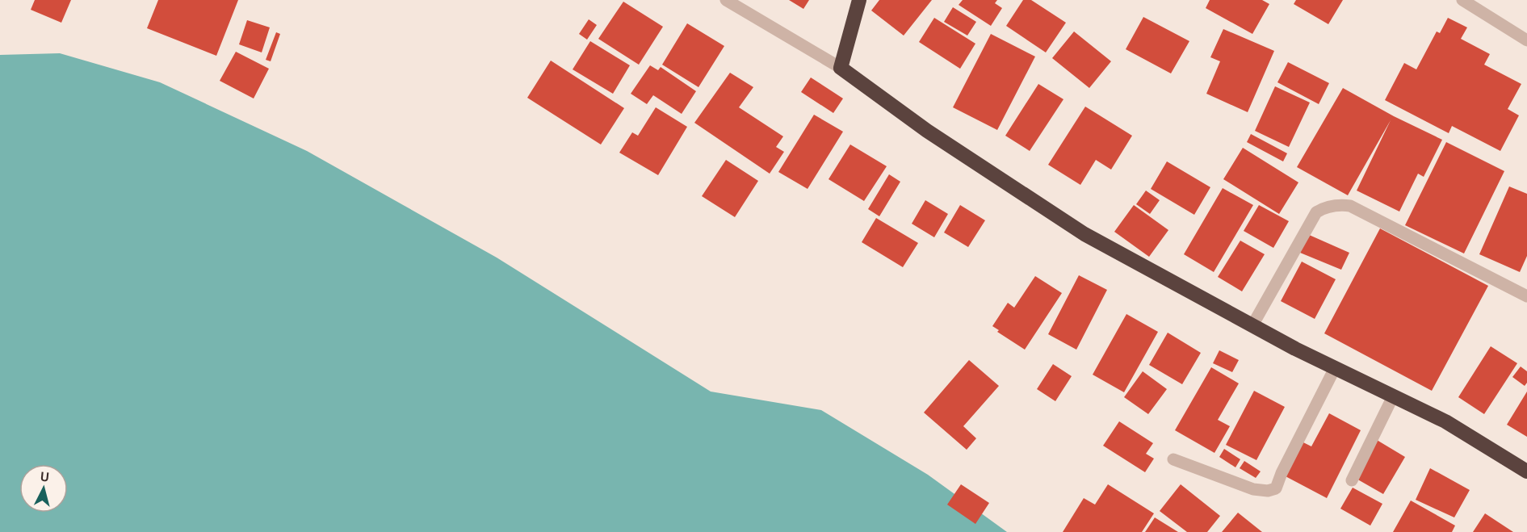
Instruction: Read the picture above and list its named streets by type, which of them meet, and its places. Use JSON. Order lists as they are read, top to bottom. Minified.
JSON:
{"north":"top"}
